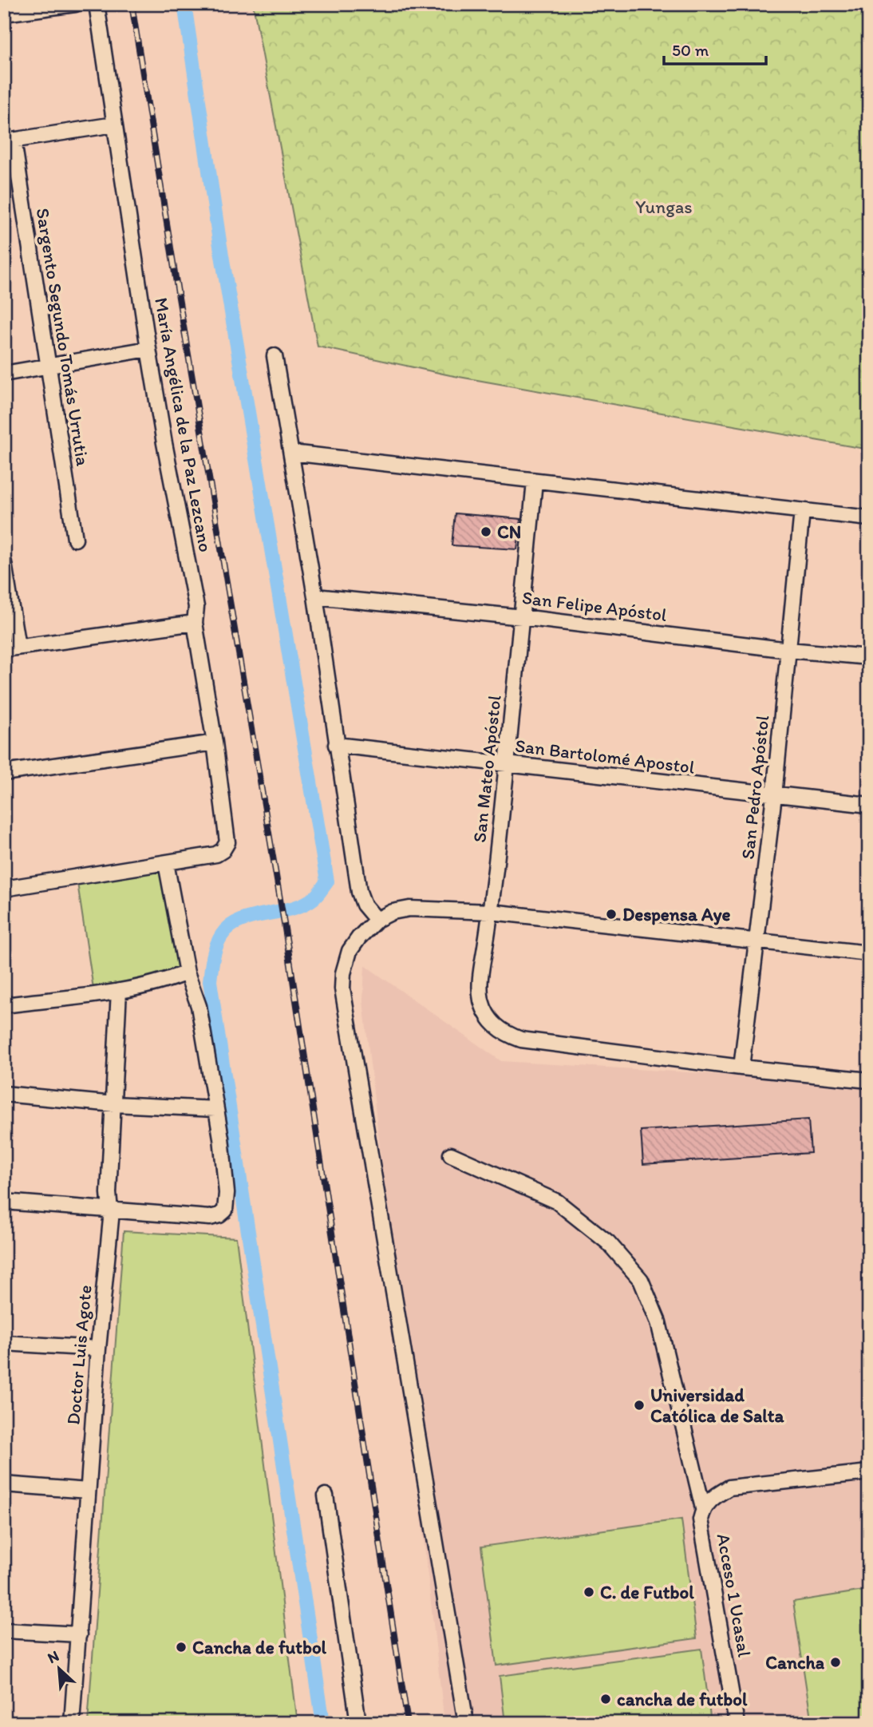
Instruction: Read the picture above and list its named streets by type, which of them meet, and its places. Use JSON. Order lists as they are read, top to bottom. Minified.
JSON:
{"streets":{"street":["Sargento Segundo Tomás Urrutia","María Angélica de la Paz Lezcano","San Felipe Apóstol","San Bartolomé Apostol","San Mateo Apóstol","San Pedro Apóstol","Doctor Luis Agote","Acceso 1 Ucasal"]},"crossings":[["San Felipe Apóstol","San Mateo Apóstol"],["San Felipe Apóstol","San Pedro Apóstol"],["San Bartolomé Apostol","San Mateo Apóstol"],["San Bartolomé Apostol","San Pedro Apóstol"],["San Mateo Apóstol","San Pedro Apóstol"]],"parks":["Yungas"],"places":["CN","Despensa Aye","Universidad Católica de Salta","C. de Futbol","Cancha de futbol","Cancha","cancha de futbol"],"scale_bar":"50 m","north":"top left"}
